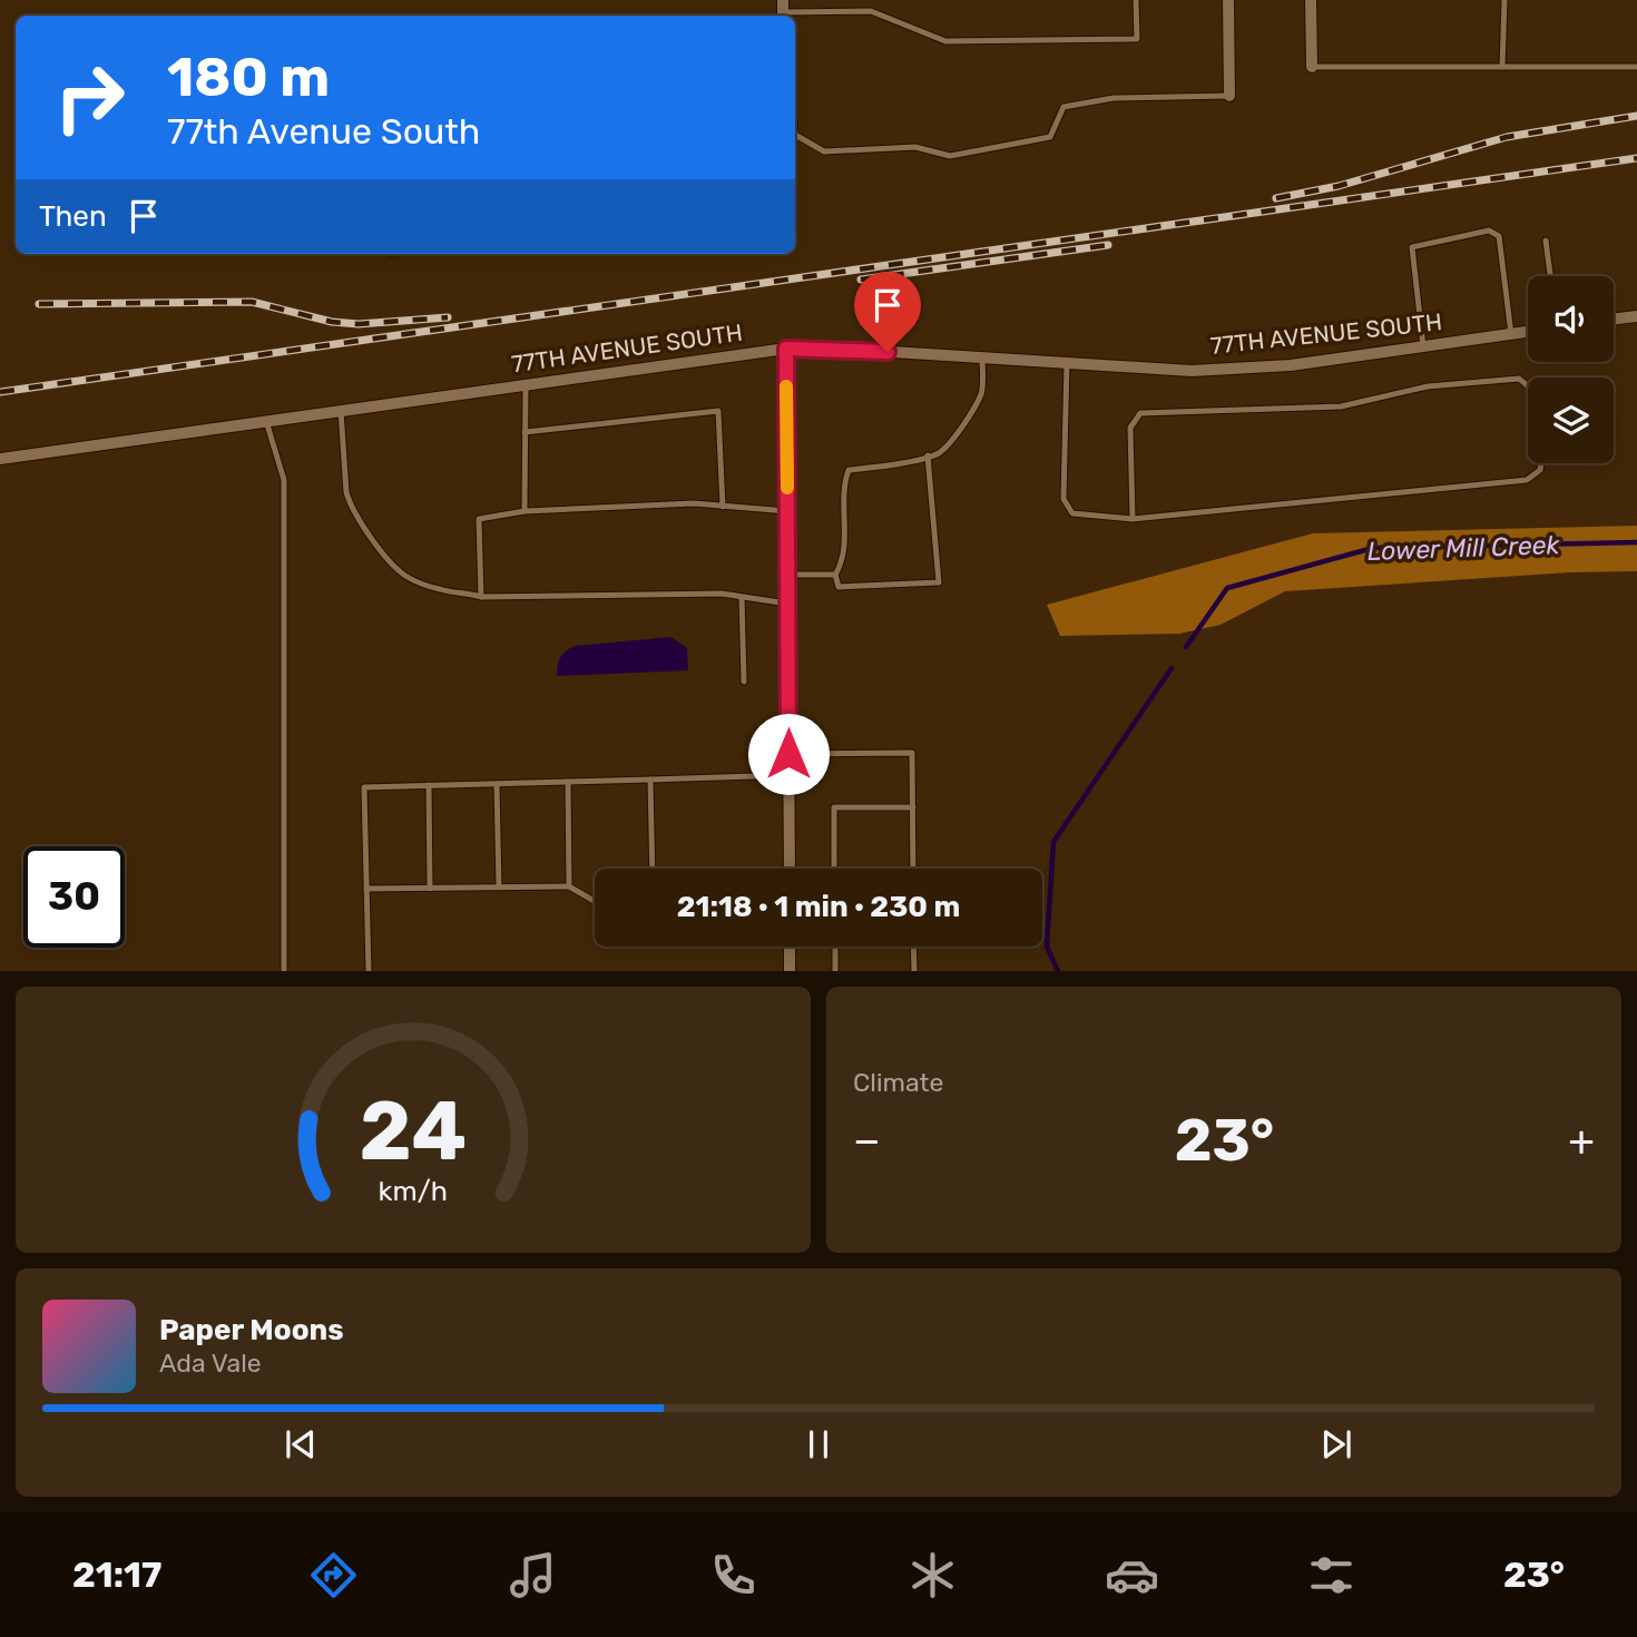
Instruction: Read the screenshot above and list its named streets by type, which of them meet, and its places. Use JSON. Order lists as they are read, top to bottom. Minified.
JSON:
{"streets":{"street":["77TH AVENUE SOUTH"]},"water":["Lower Mill Creek"],"page":{"turn":["180 m","77th Avenue South"],"then":"Then","limit":"30","trip":"21:18 · 1 min · 230 m","tile":"Climate","heat":["−","23°","+"],"song":["Paper Moons","Ada Vale"],"tabs":["21:17","23°"],"gauge":["24","km/h"]}}
